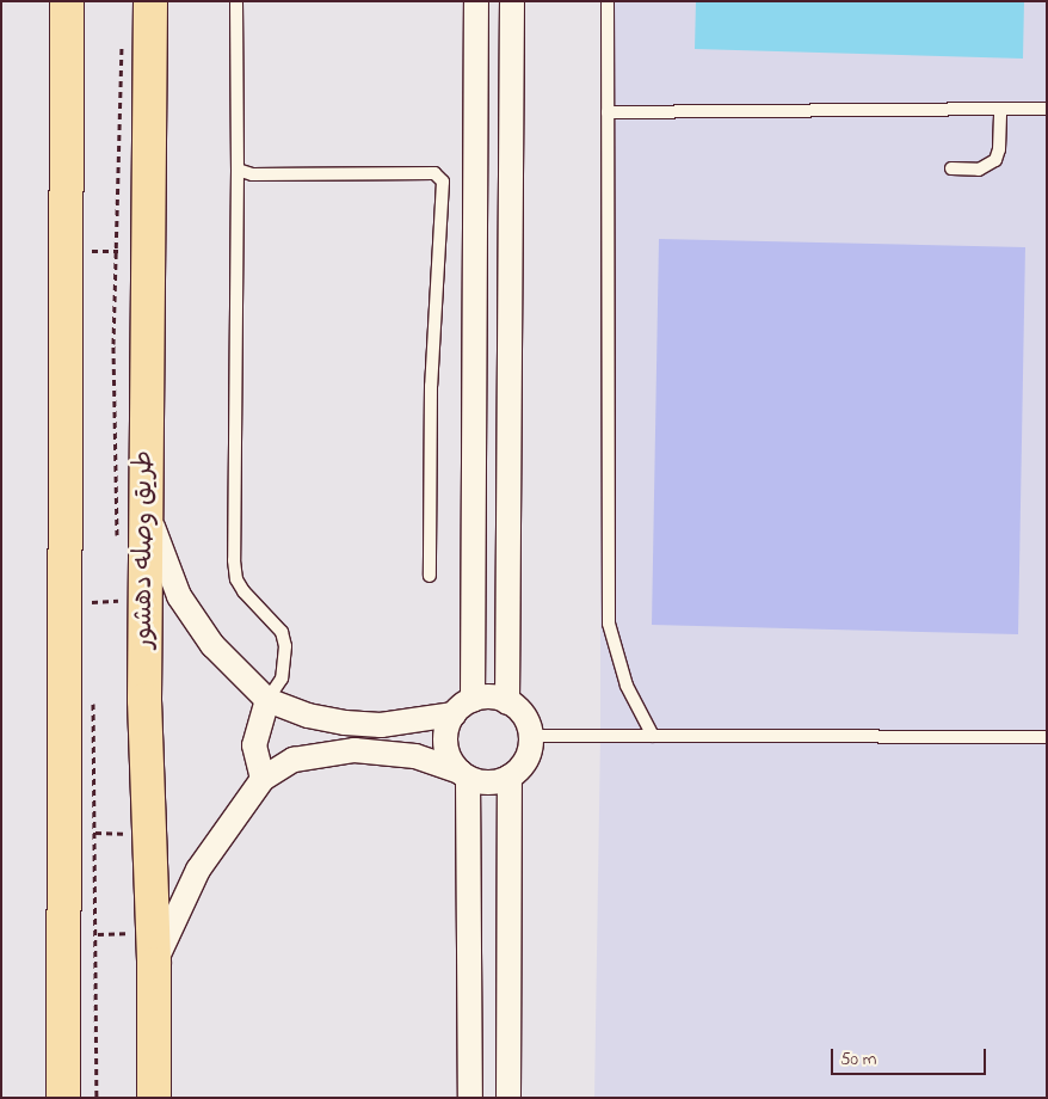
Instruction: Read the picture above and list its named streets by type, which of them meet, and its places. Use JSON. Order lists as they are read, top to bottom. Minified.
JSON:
{"streets":{"main road":["طريق وصله دهشور"]},"scale_bar":"50 m"}
